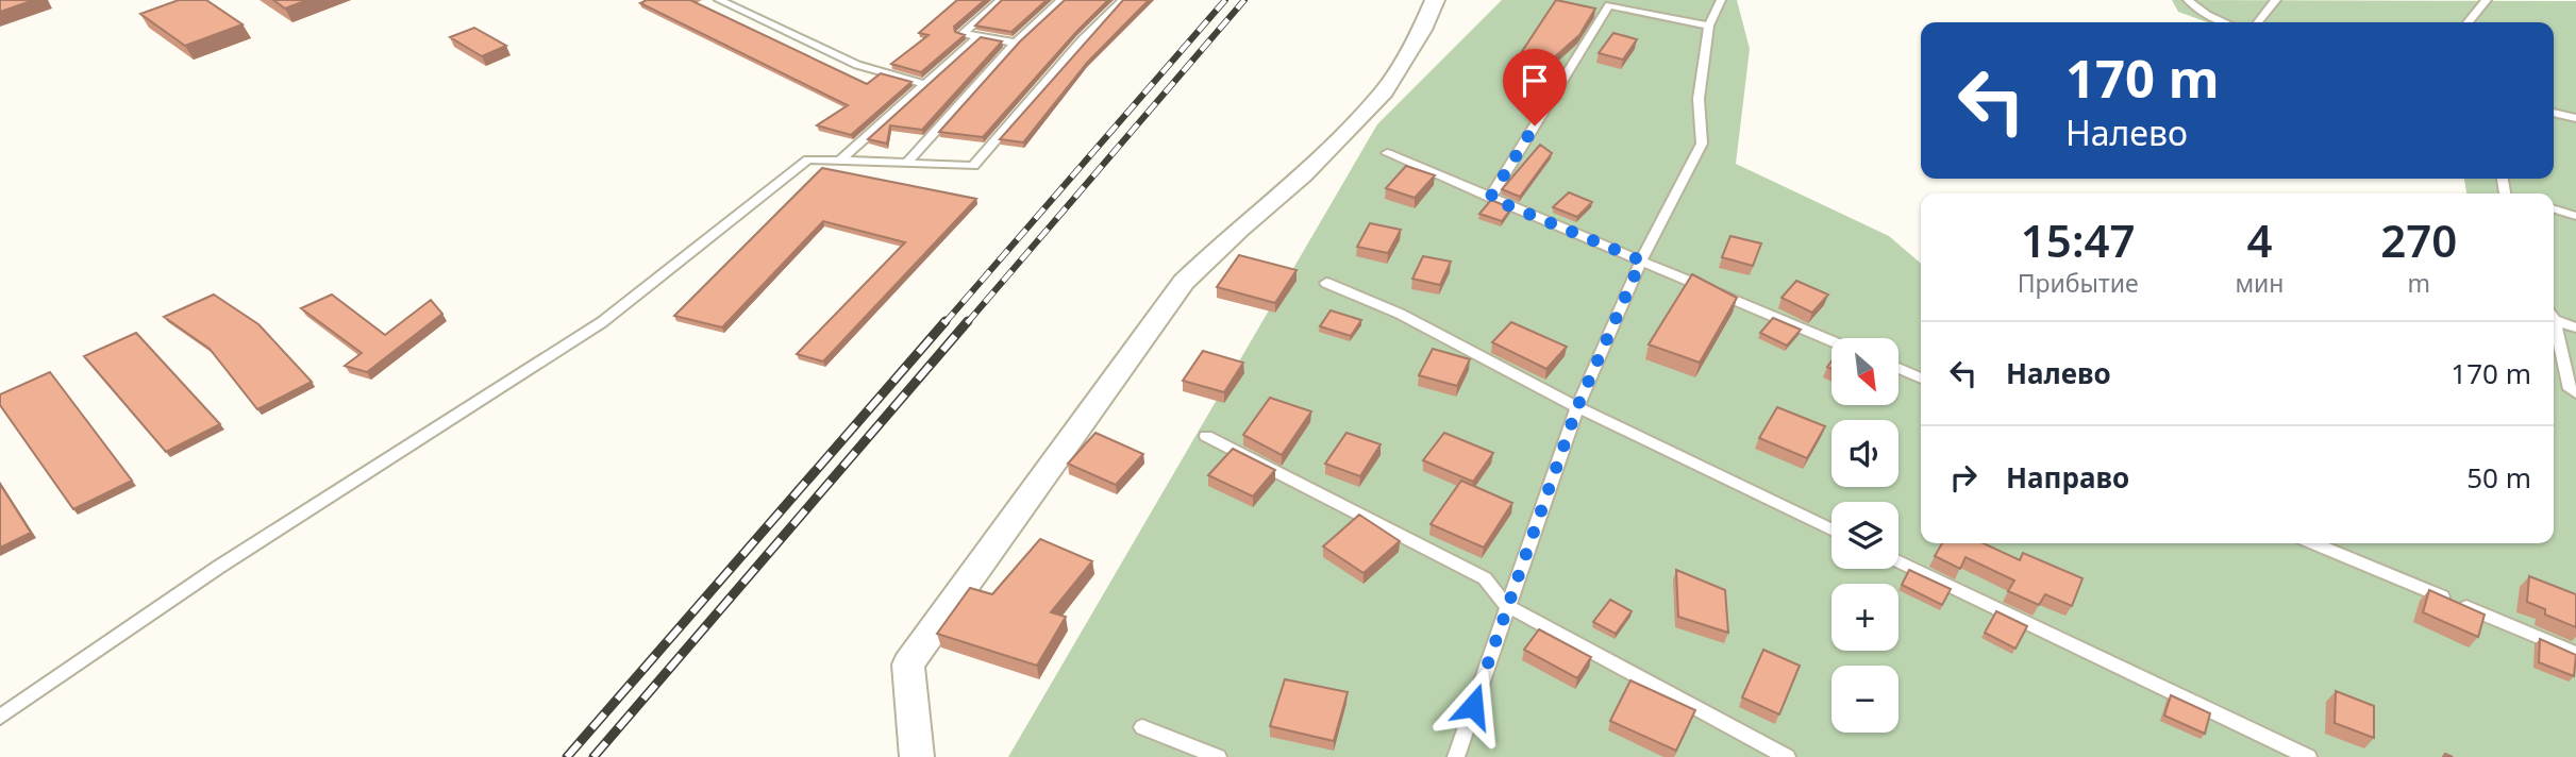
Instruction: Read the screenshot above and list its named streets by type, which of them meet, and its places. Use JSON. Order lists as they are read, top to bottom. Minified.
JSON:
{"north":"bottom right","page":{"turn":["170 m","Налево"],"eta":["15:47","Прибытие","4","мин","270","m"],"list":[{"name":"Налево","value":"170 m"},{"name":"Направо","value":"50 m"}],"map_buttons":["+","−"]}}
